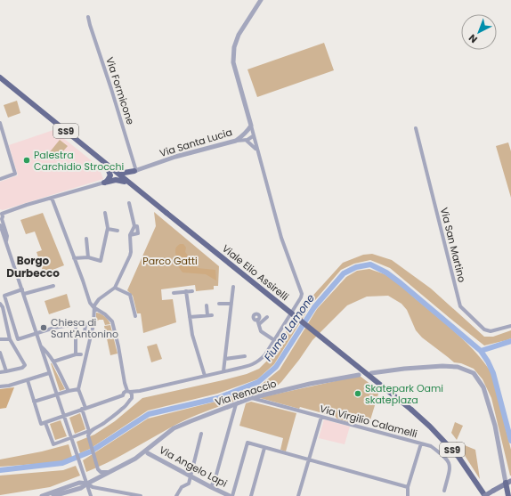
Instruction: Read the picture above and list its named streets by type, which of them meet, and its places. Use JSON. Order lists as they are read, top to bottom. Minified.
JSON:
{"streets":{"main road":["SS9","Viale Elio Assirelli"],"street":["Via Formicone","Via Santa Lucia","Via San Martino","Via Renaccio","Via Virgilio Calamelli","Via Angelo Lapi"]},"crossings":[["Via Formicone","Via Santa Lucia"],["Via Renaccio","Via Virgilio Calamelli"],["Via Renaccio","Via Angelo Lapi"]],"districts":["Borgo Durbecco"],"water":["Fiume Lamone"],"parks":["Parco Gatti"],"places":["Palestra Carchidio Strocchi","Chiesa di Sant'Antonino","Skatepark Oami skateplaza"],"north":"bottom left"}
